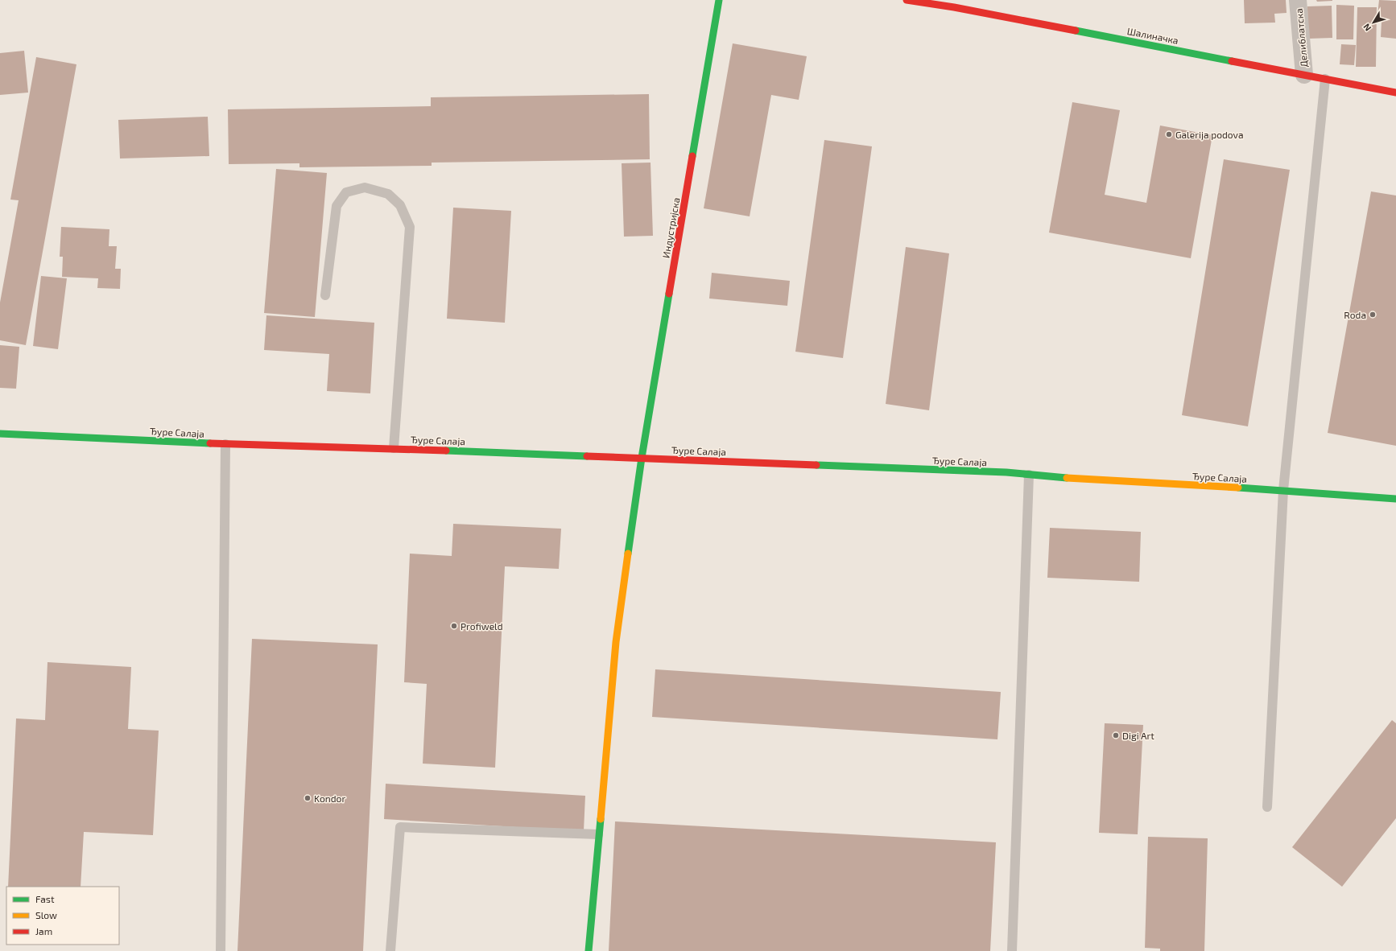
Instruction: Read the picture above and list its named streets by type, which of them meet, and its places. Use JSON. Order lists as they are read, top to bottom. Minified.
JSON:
{"streets":{"street":["Шалиначка","Делиблатска","Индустријска","Ђуре Салаја"]},"crossings":[["Шалиначка","Делиблатска"],["Индустријска","Ђуре Салаја"]],"places":["Galerija podova","Roda","Profiweld","Digi Art","Kondor"],"legend":["Fast","Slow","Jam"],"north":"bottom left"}
